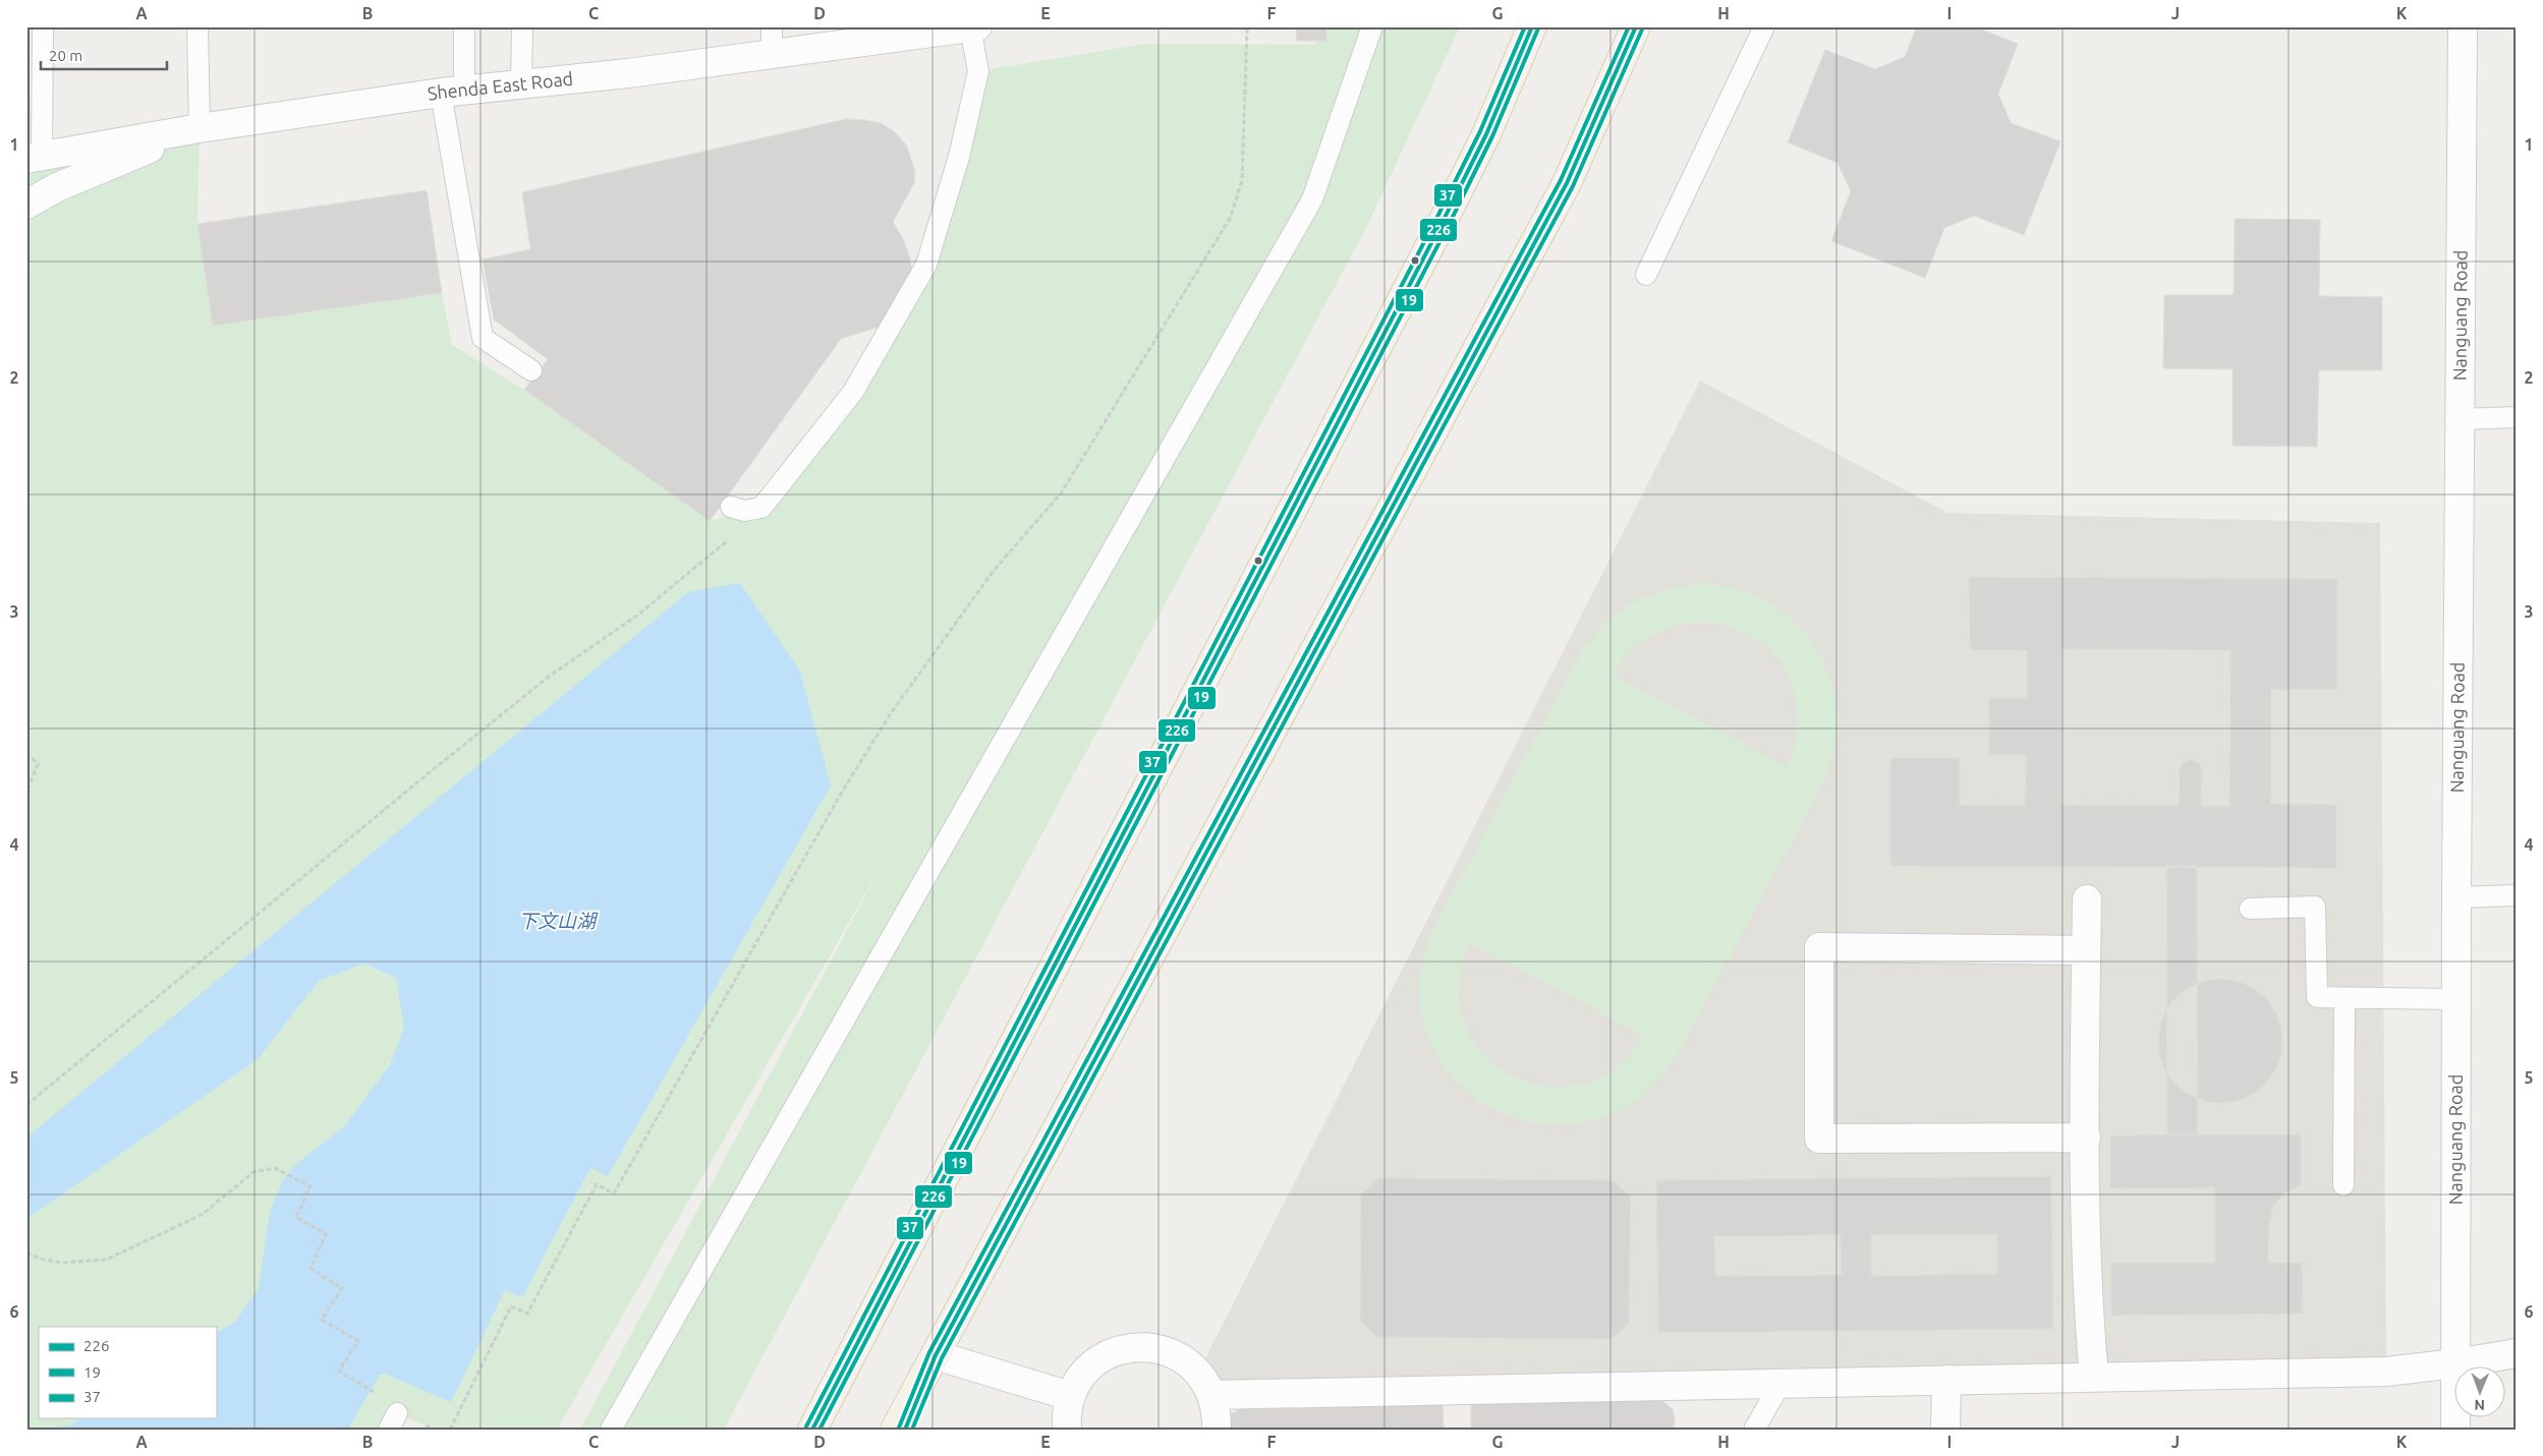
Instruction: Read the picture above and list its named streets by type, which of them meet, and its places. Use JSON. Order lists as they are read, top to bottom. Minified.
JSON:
{"streets":{"street":["Shenda East Road","Nanguang Road"]},"water":["下文山湖"],"lines":["transit line 226","transit line 37","transit line 19"],"legend":["226","19","37"],"scale_bar":"20 m","north":"bottom","grid":{"columns":["A","B","C","D","E","F","G","H","I","J","K"],"rows":["1","2","3","4","5","6"]}}
